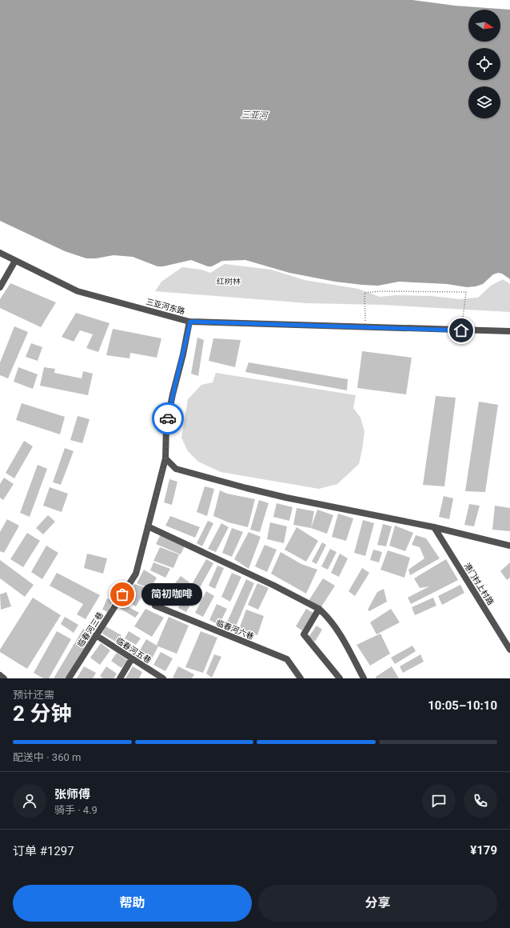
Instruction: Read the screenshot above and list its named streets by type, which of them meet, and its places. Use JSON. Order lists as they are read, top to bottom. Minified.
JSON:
{"streets":{"street":["三亚河东路","港门村上村路","临春河三巷","临春河六巷","临春河五巷"]},"crossings":[["三亚河东路","临春河三巷"],["临春河三巷","临春河五巷"]],"water":["三亚河"],"parks":["红树林"],"places":["简初咖啡"],"north":"right","page":{"bubble":"简初咖啡","heading":["2 分钟","预计还需","10:05–10:10"],"panel":["张师傅","骑手 · 4.9","订单 #1297","¥179"],"bar":"配送中 · 360 m","buttons":["帮助","分享"]}}
